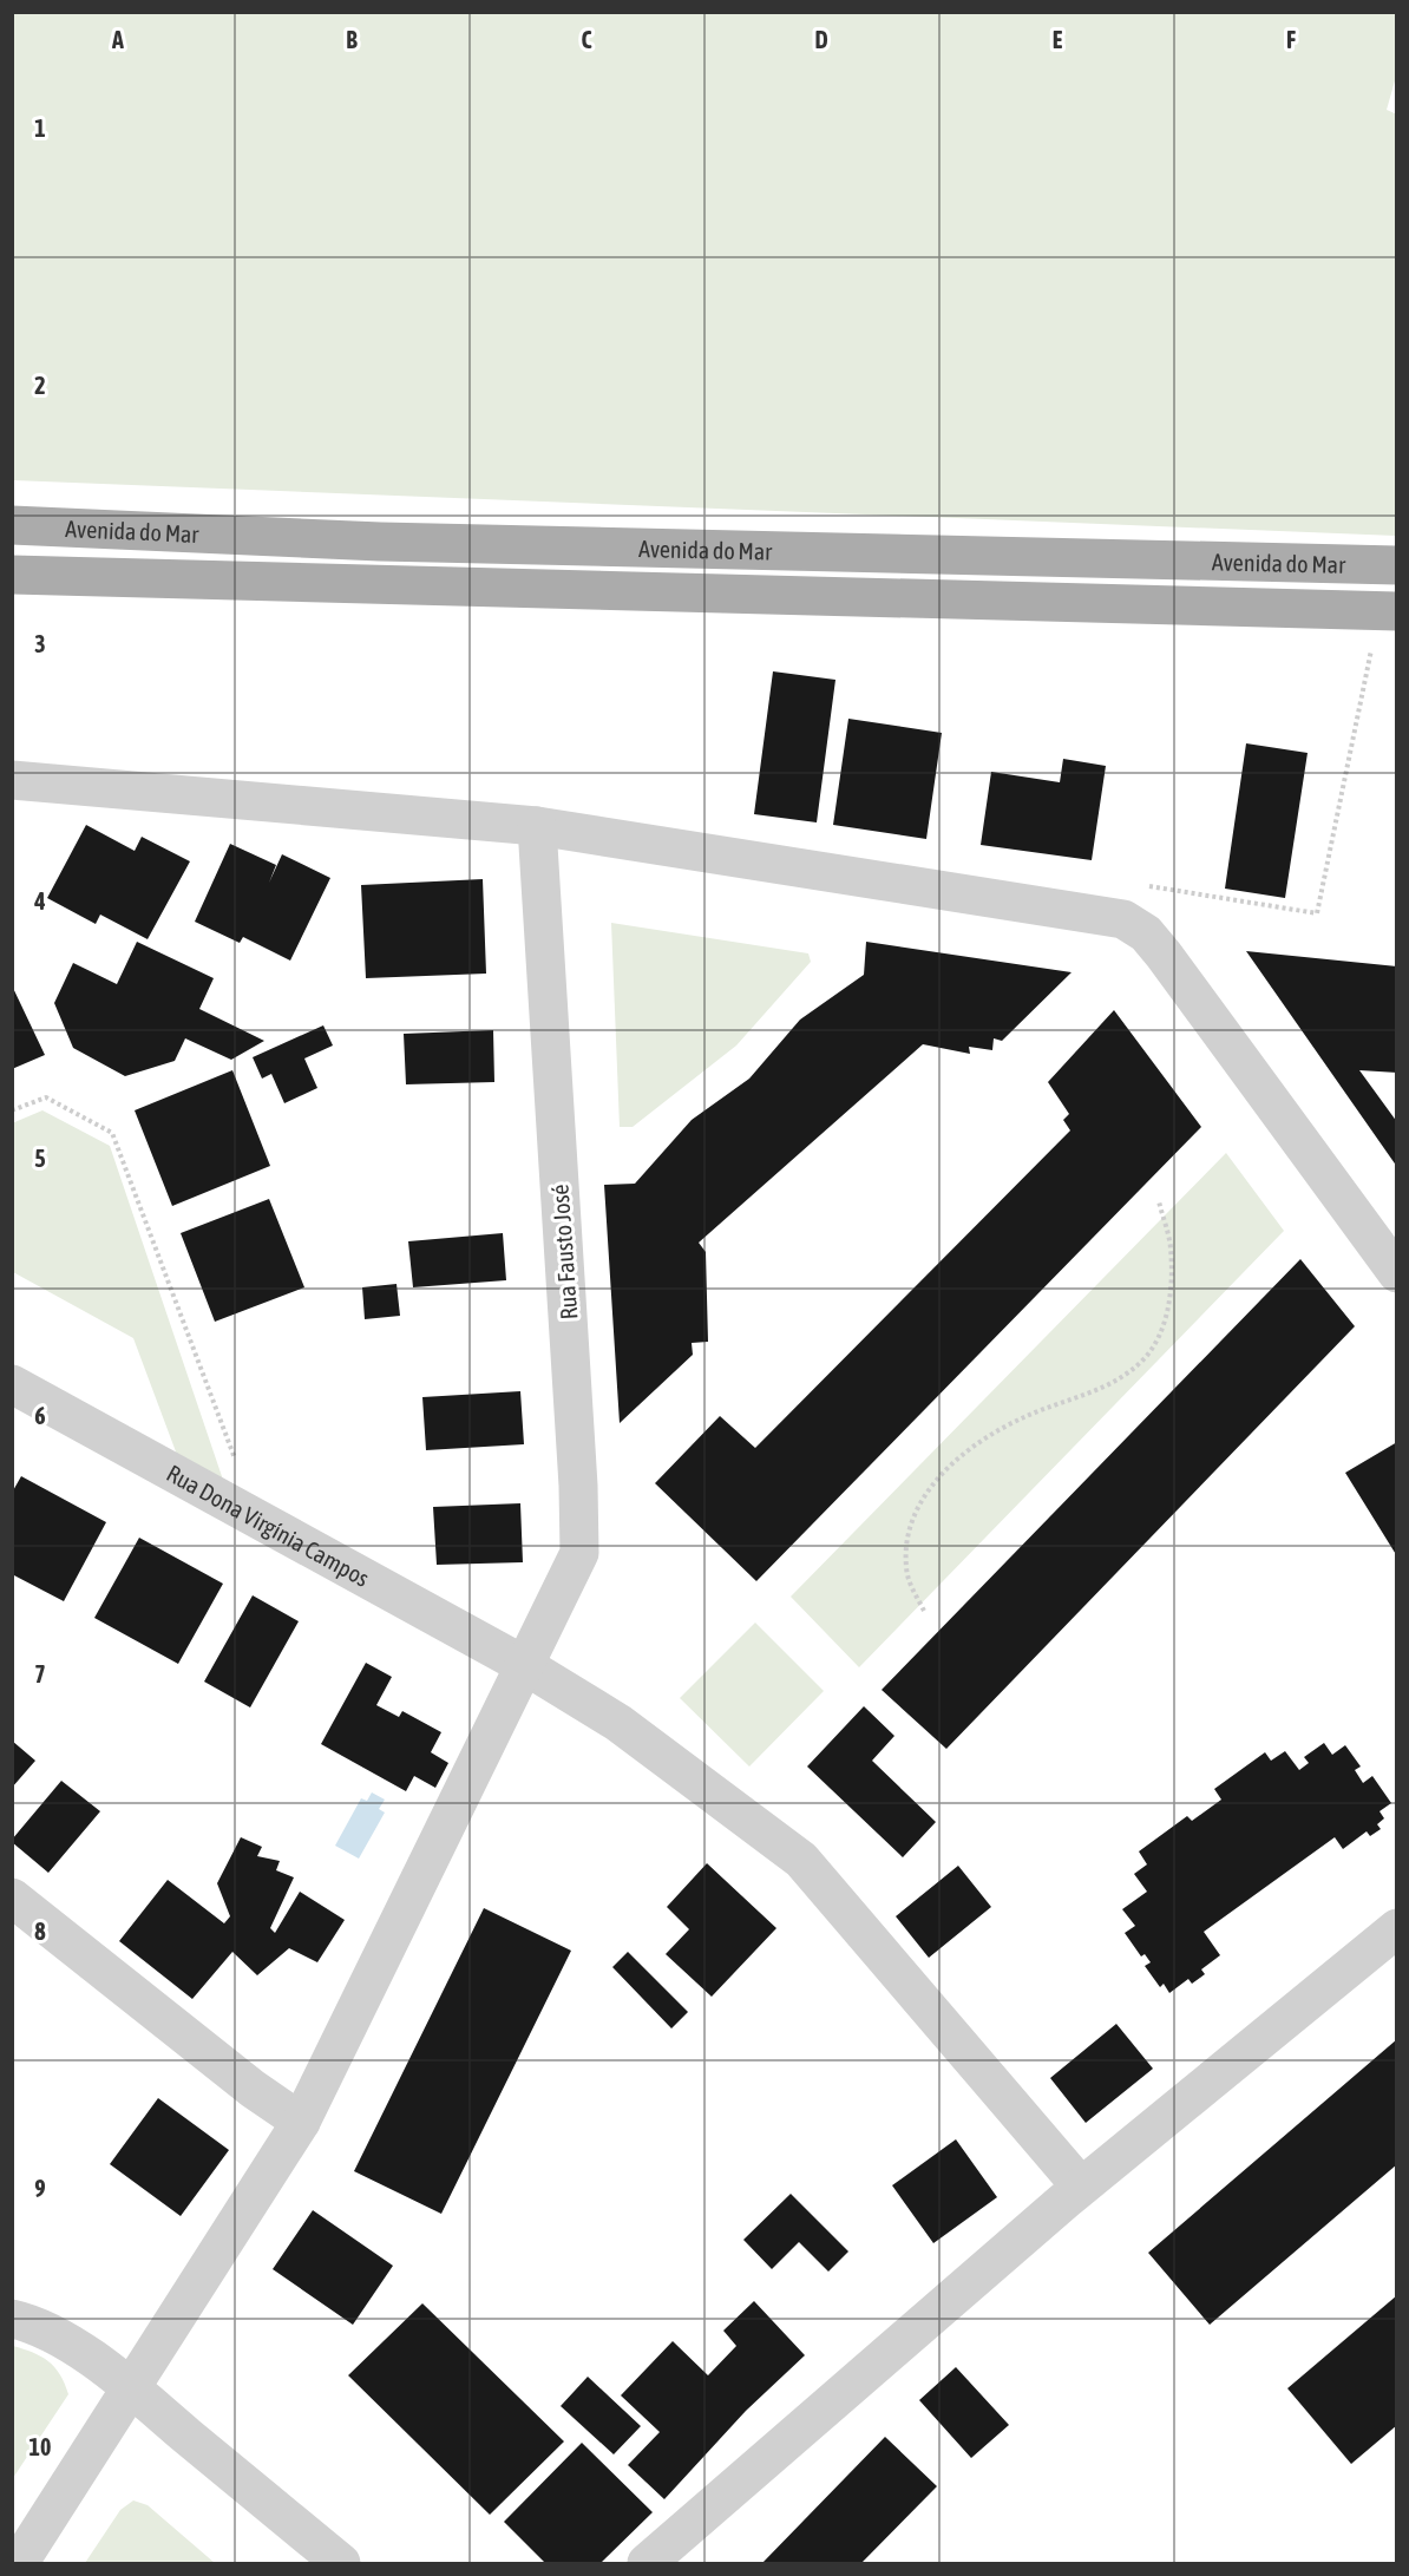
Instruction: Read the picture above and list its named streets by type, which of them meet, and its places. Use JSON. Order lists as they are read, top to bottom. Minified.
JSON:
{"streets":{"main road":["Avenida do Mar"],"street":["Rua Fausto José","Rua Dona Virgínia Campos"]},"crossings":[["Rua Fausto José","Rua Dona Virgínia Campos"]],"grid":{"columns":["A","B","C","D","E","F"],"rows":["1","2","3","4","5","6","7","8","9","10"]}}
